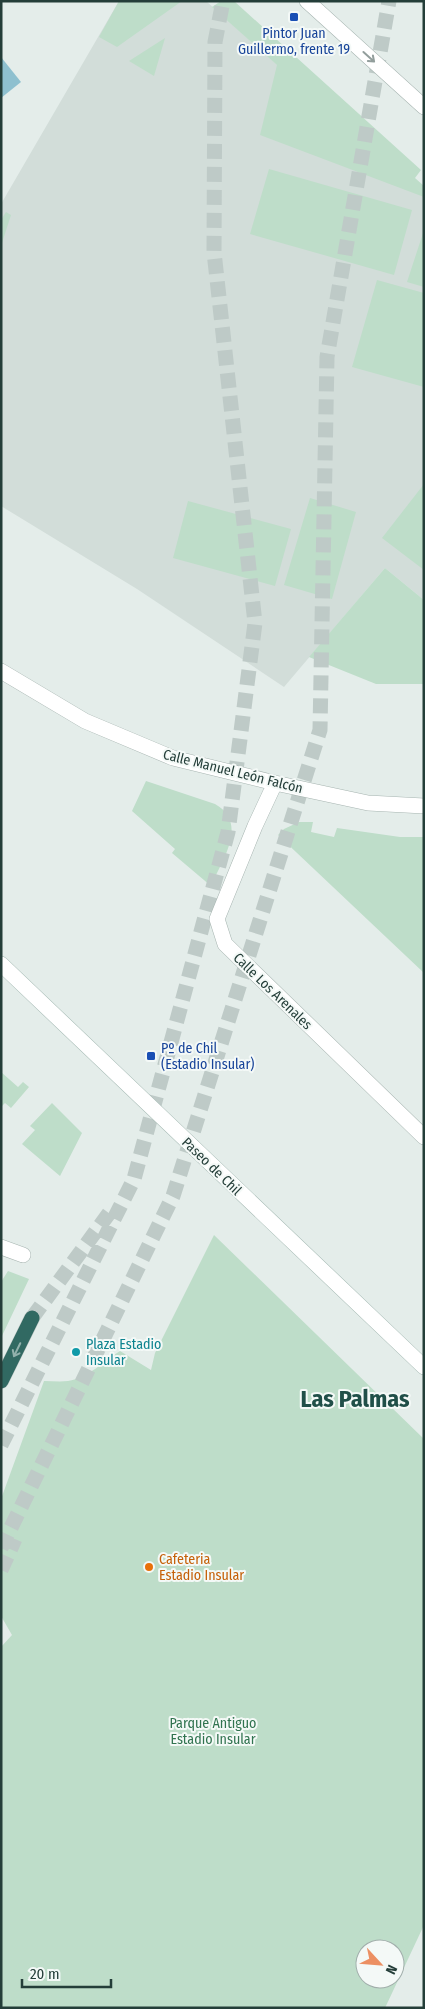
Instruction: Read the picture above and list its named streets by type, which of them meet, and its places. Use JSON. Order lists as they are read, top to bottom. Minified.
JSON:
{"streets":{"street":["Calle Manuel León Falcón","Calle Los Arenales","Paseo de Chil"]},"crossings":[["Calle Manuel León Falcón","Calle Los Arenales"]],"districts":["Las Palmas"],"parks":["Parque Antiguo Estadio Insular"],"places":{"transit":["Pintor Juan Guillermo, frente 19","Pº de Chil (Estadio Insular)"],"other":["Plaza Estadio Insular","Cafeteria Estadio Insular"]},"scale_bar":"20 m","north":"bottom right"}
